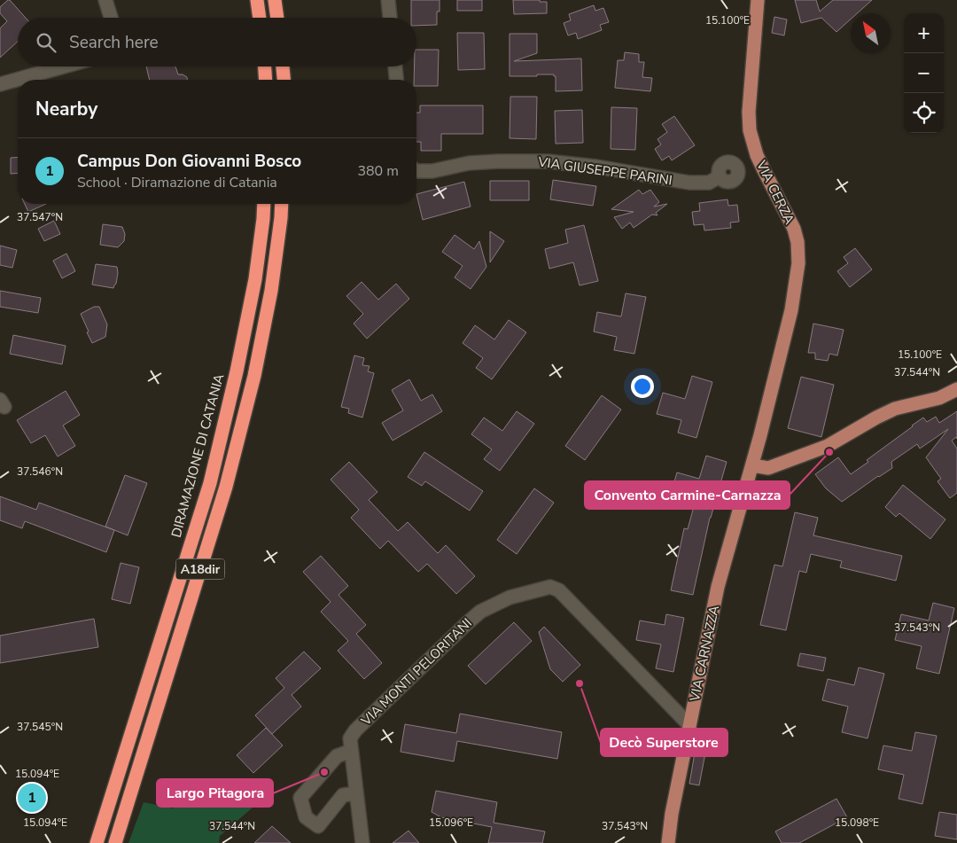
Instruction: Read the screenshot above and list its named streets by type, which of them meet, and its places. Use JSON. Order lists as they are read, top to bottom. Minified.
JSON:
{"streets":{"highway":["DIRAMAZIONE DI CATANIA","A18dir"],"main road":["VIA CERZA","VIA CARNAZZA"],"street":["VIA GIUSEPPE PARINI","VIA MONTI PELORITANI"]},"crossings":[["VIA CERZA","VIA CARNAZZA"],["VIA CARNAZZA","VIA MONTI PELORITANI"]],"places":["Convento Carmine-Carnazza","Decò Superstore","Largo Pitagora"],"north":"top left","page":{"map_buttons":["+","−"],"search":"Search here","heading":"Nearby","list":[{"mark":"1","name":"Campus Don Giovanni Bosco","note":"School · Diramazione di Catania","value":"380 m"}],"pins":"1"},"coordinates":["15.100°E","37.547°N","37.544°N","37.546°N","37.543°N","37.545°N","15.094°E","15.096°E","15.098°E"]}
